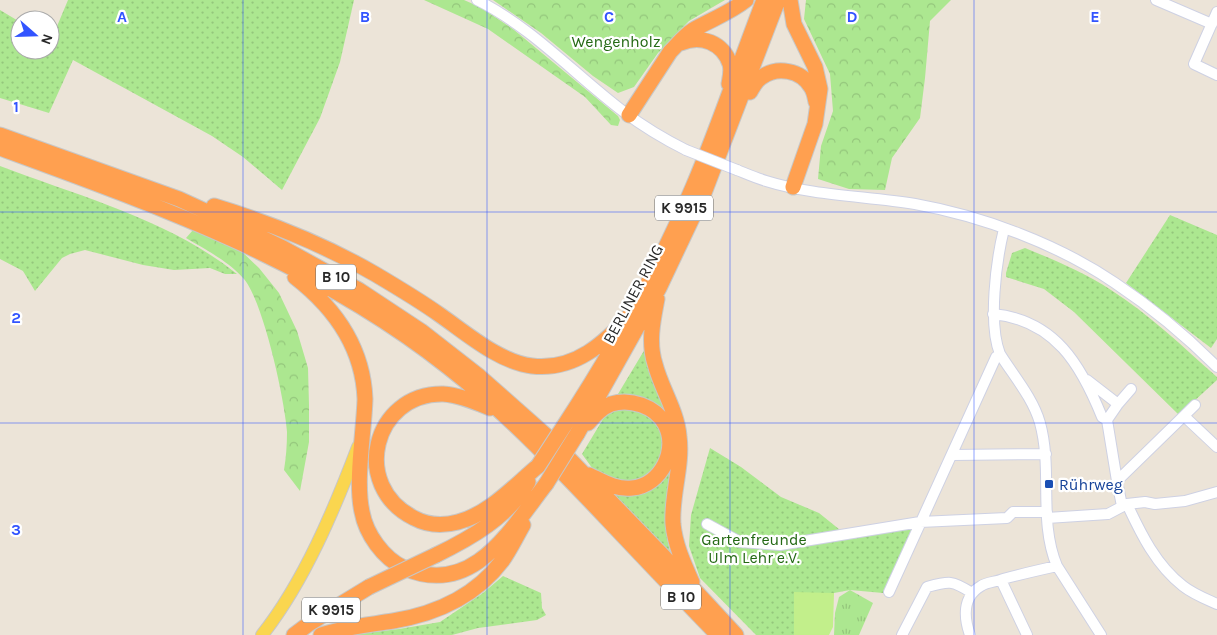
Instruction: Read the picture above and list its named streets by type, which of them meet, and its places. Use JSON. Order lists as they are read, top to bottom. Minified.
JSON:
{"streets":{"highway":["K 9915","B 10","BERLINER RING"]},"crossings":[["K 9915","BERLINER RING"]],"parks":["Wengenholz","Gartenfreunde Ulm Lehr e.V."],"places":{"transit":["Rührweg"]},"north":"right","grid":{"columns":["A","B","C","D","E"],"rows":["1","2","3"]}}
